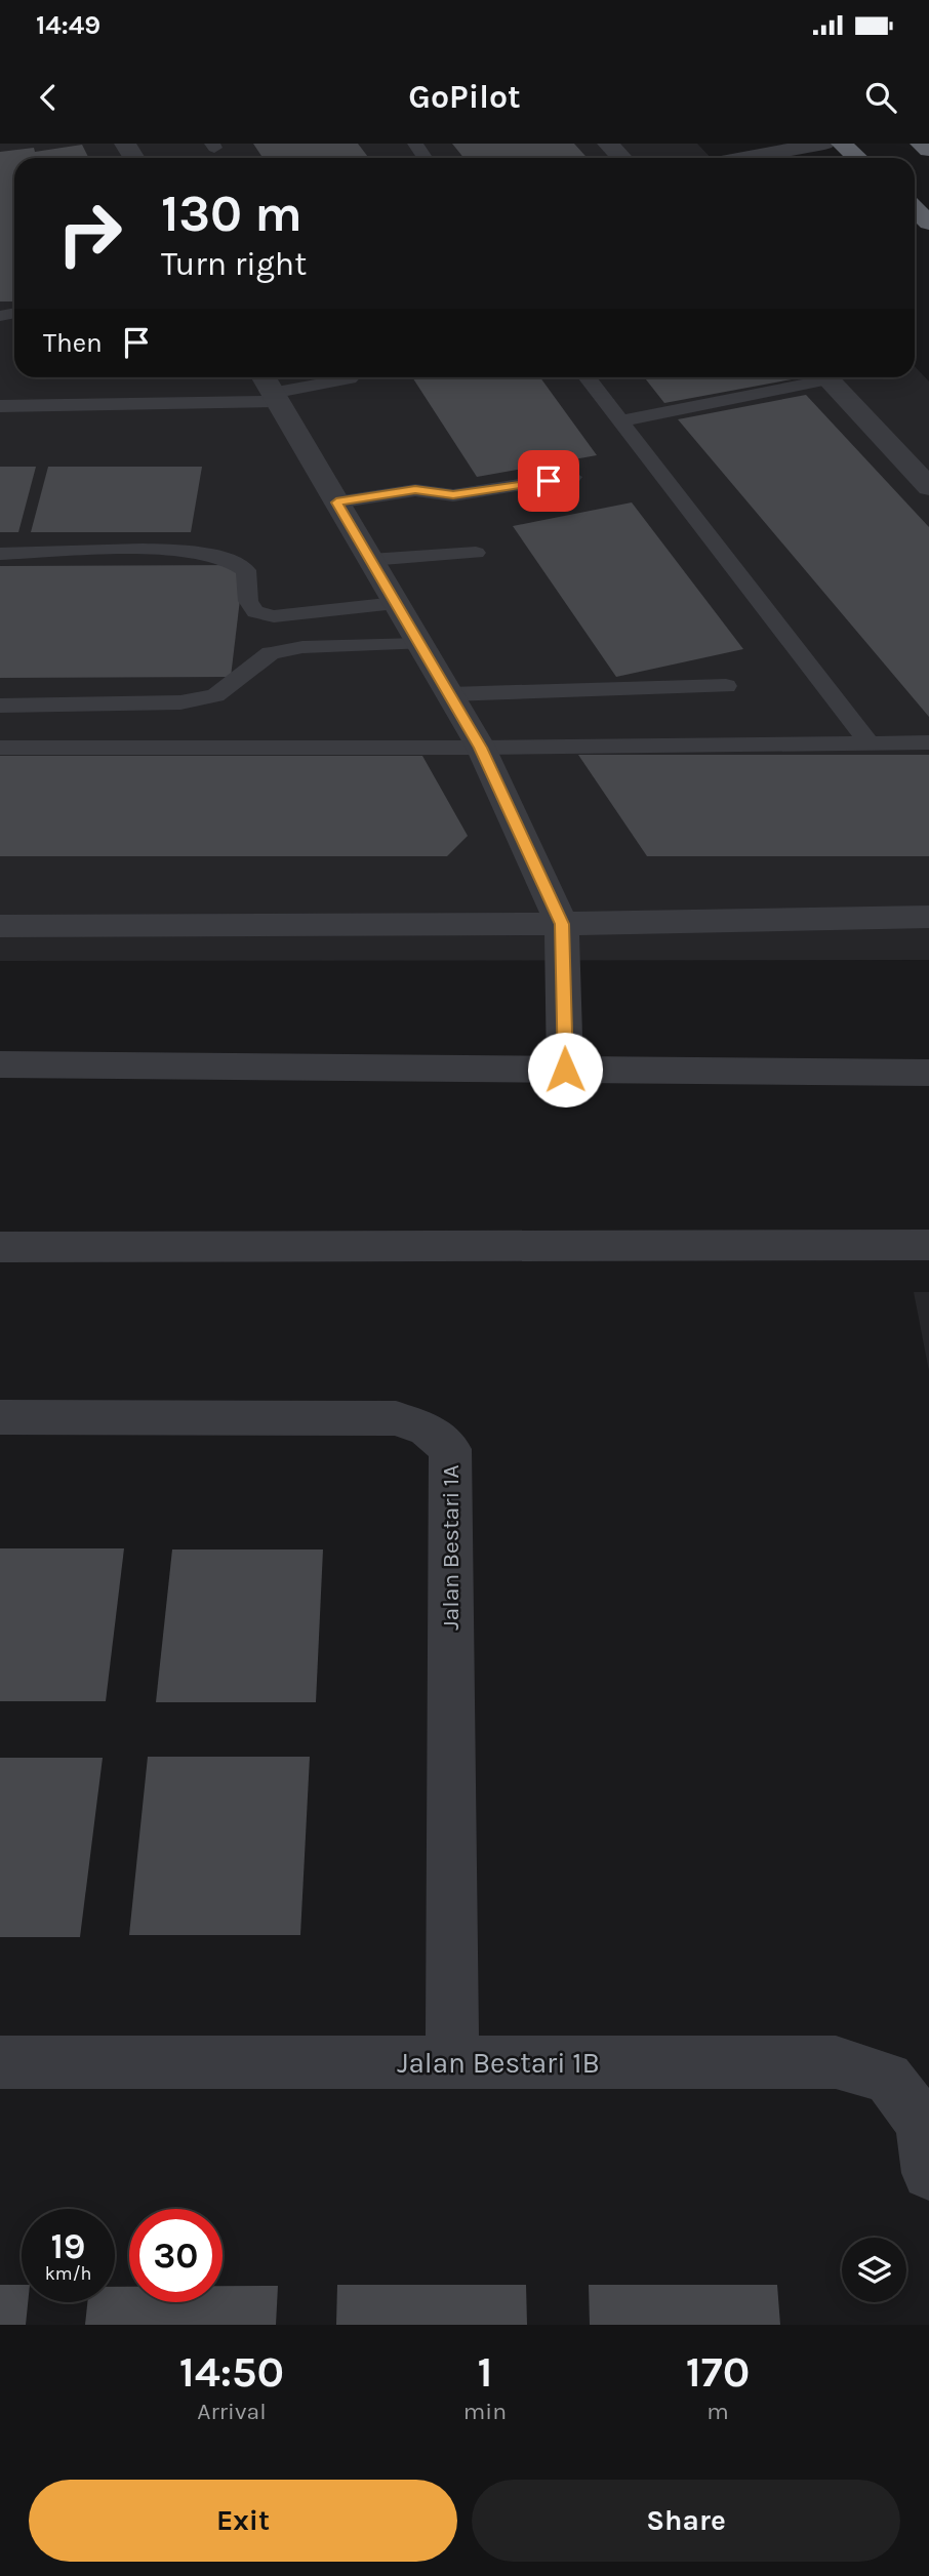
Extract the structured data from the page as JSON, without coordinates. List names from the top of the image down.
{
  "streets": {
    "street": ["Jalan Bestari 1A", "Jalan Bestari 1B"]
  },
  "crossings": [
    ["Jalan Bestari 1A", "Jalan Bestari 1B"]
  ],
  "page": {
    "status": "14:49",
    "header": "GoPilot",
    "turn": ["130 m", "Turn right"],
    "then": "Then",
    "speed": "19 km/h",
    "limit": "30",
    "eta": [
      "14:50",
      "Arrival",
      "1",
      "min",
      "170",
      "m"
    ],
    "buttons": ["Exit", "Share"]
  }
}
